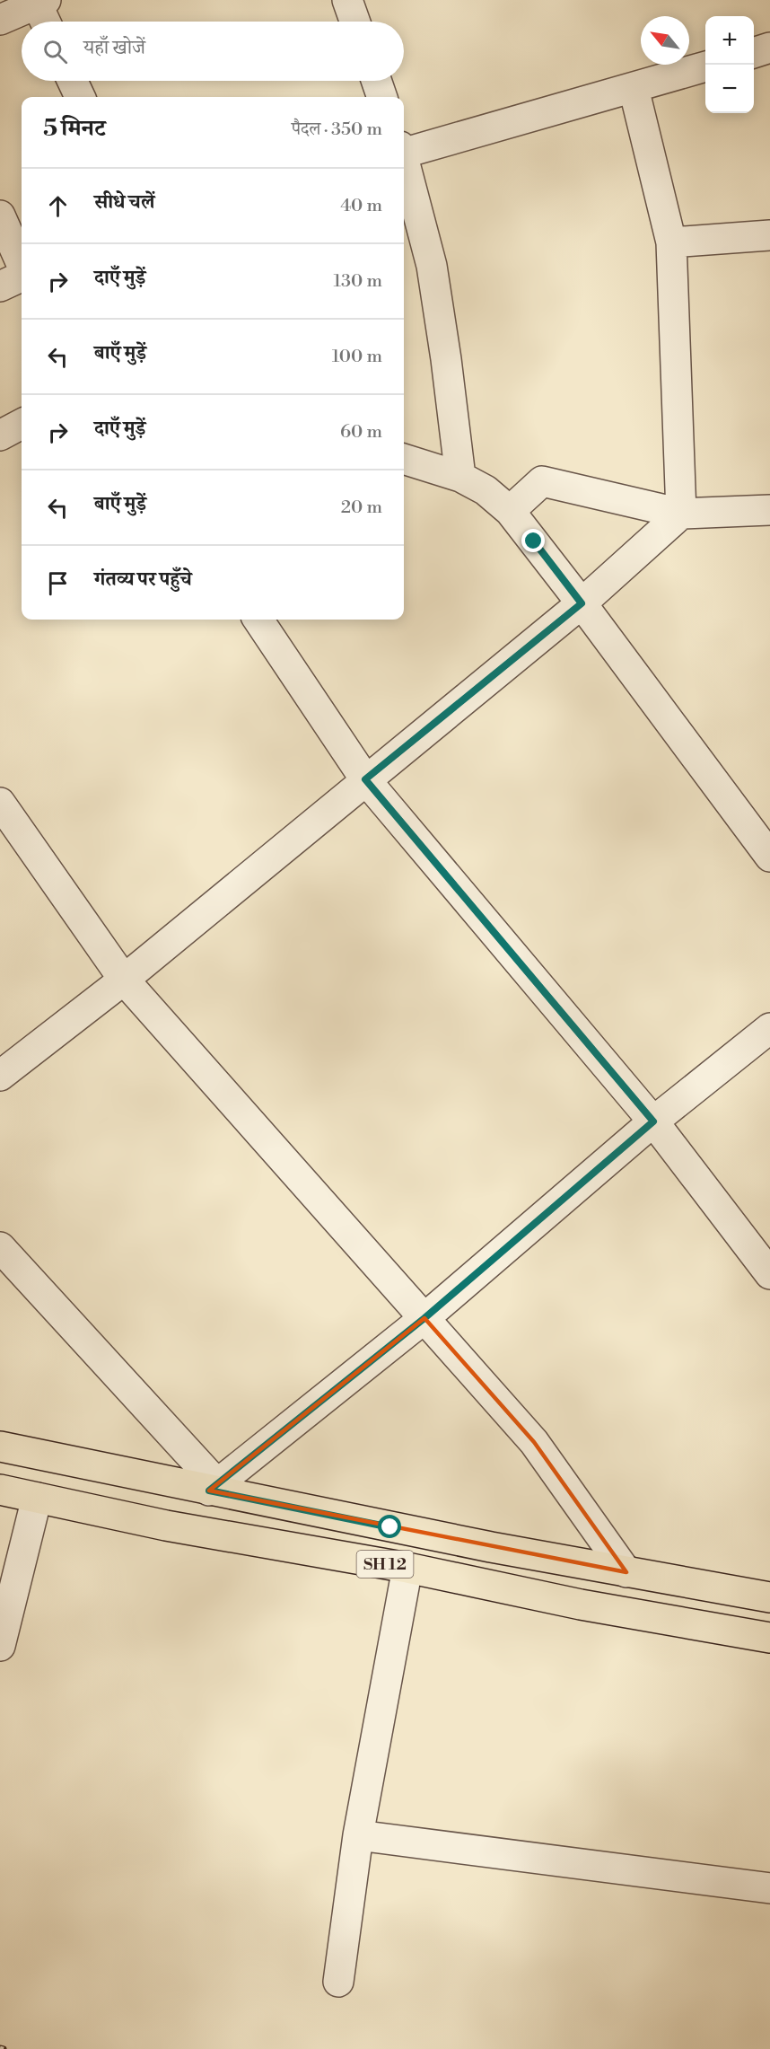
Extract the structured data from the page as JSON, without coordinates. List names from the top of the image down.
{
  "streets": {
    "main road": ["SH 12"]
  },
  "north": "top left",
  "page": {
    "map_buttons": ["+", "−"],
    "search": "यहाँ खोजें",
    "heading": ["5 मिनट", "पैदल · 350 m"],
    "list": [
      ["सीधे चलें", "40 m"],
      ["दाएँ मुड़ें", "130 m"],
      ["बाएँ मुड़ें", "100 m"],
      ["दाएँ मुड़ें", "60 m"],
      ["बाएँ मुड़ें", "20 m"],
      "गंतव्य पर पहुँचे"
    ]
  }
}
